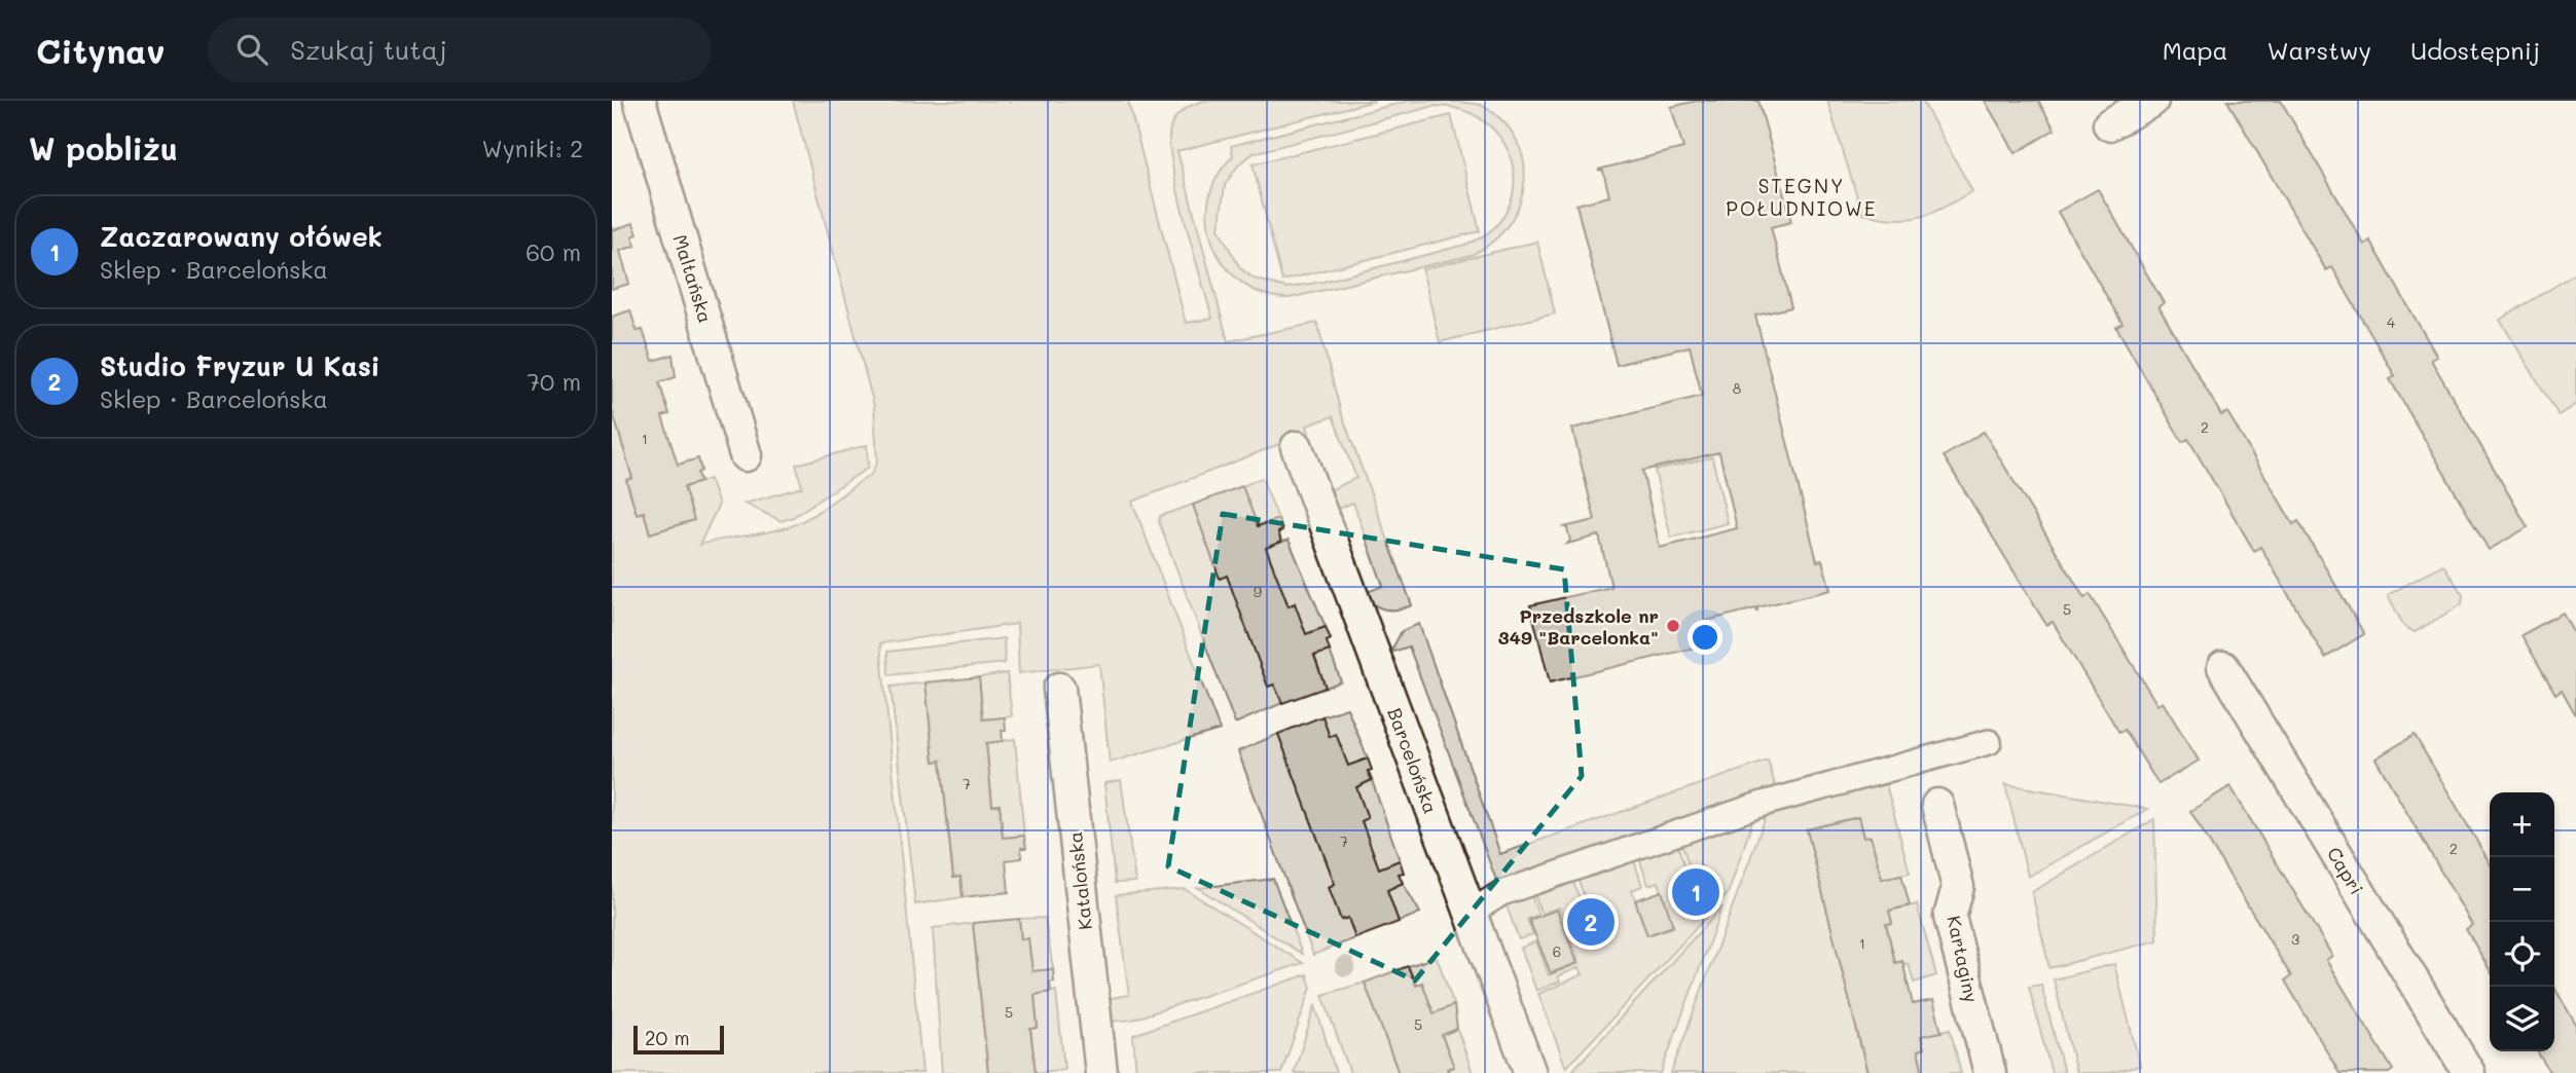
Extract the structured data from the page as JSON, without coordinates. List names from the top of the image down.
{
  "streets": {
    "street": [
      "Maltańska",
      "Barcelońska",
      "Capri",
      "Katalońska",
      "Kartaginy"
    ]
  },
  "districts": ["STEGNY POŁUDNIOWE"],
  "places": ["Przedszkole nr 349 \"Barcelonka\""],
  "house_numbers": [
    "4",
    "8",
    "2",
    "1",
    "9",
    "5",
    "7",
    "7",
    "2",
    "3",
    "1",
    "6",
    "5",
    "5"
  ],
  "scale_bar": "20 m",
  "page": {
    "header": "Citynav",
    "search": "Szukaj tutaj",
    "nav": ["Mapa", "Warstwy", "Udostępnij"],
    "heading": ["W pobliżu", "Wyniki: 2"],
    "list": [
      {
        "mark": "1",
        "name": "Zaczarowany ołówek",
        "note": "Sklep · Barcelońska",
        "value": "60 m"
      },
      {
        "mark": "2",
        "name": "Studio Fryzur U Kasi",
        "note": "Sklep · Barcelońska",
        "value": "70 m"
      }
    ],
    "map_buttons": ["+", "−"],
    "pins": ["1", "2"],
    "scale": "20 m"
  }
}
